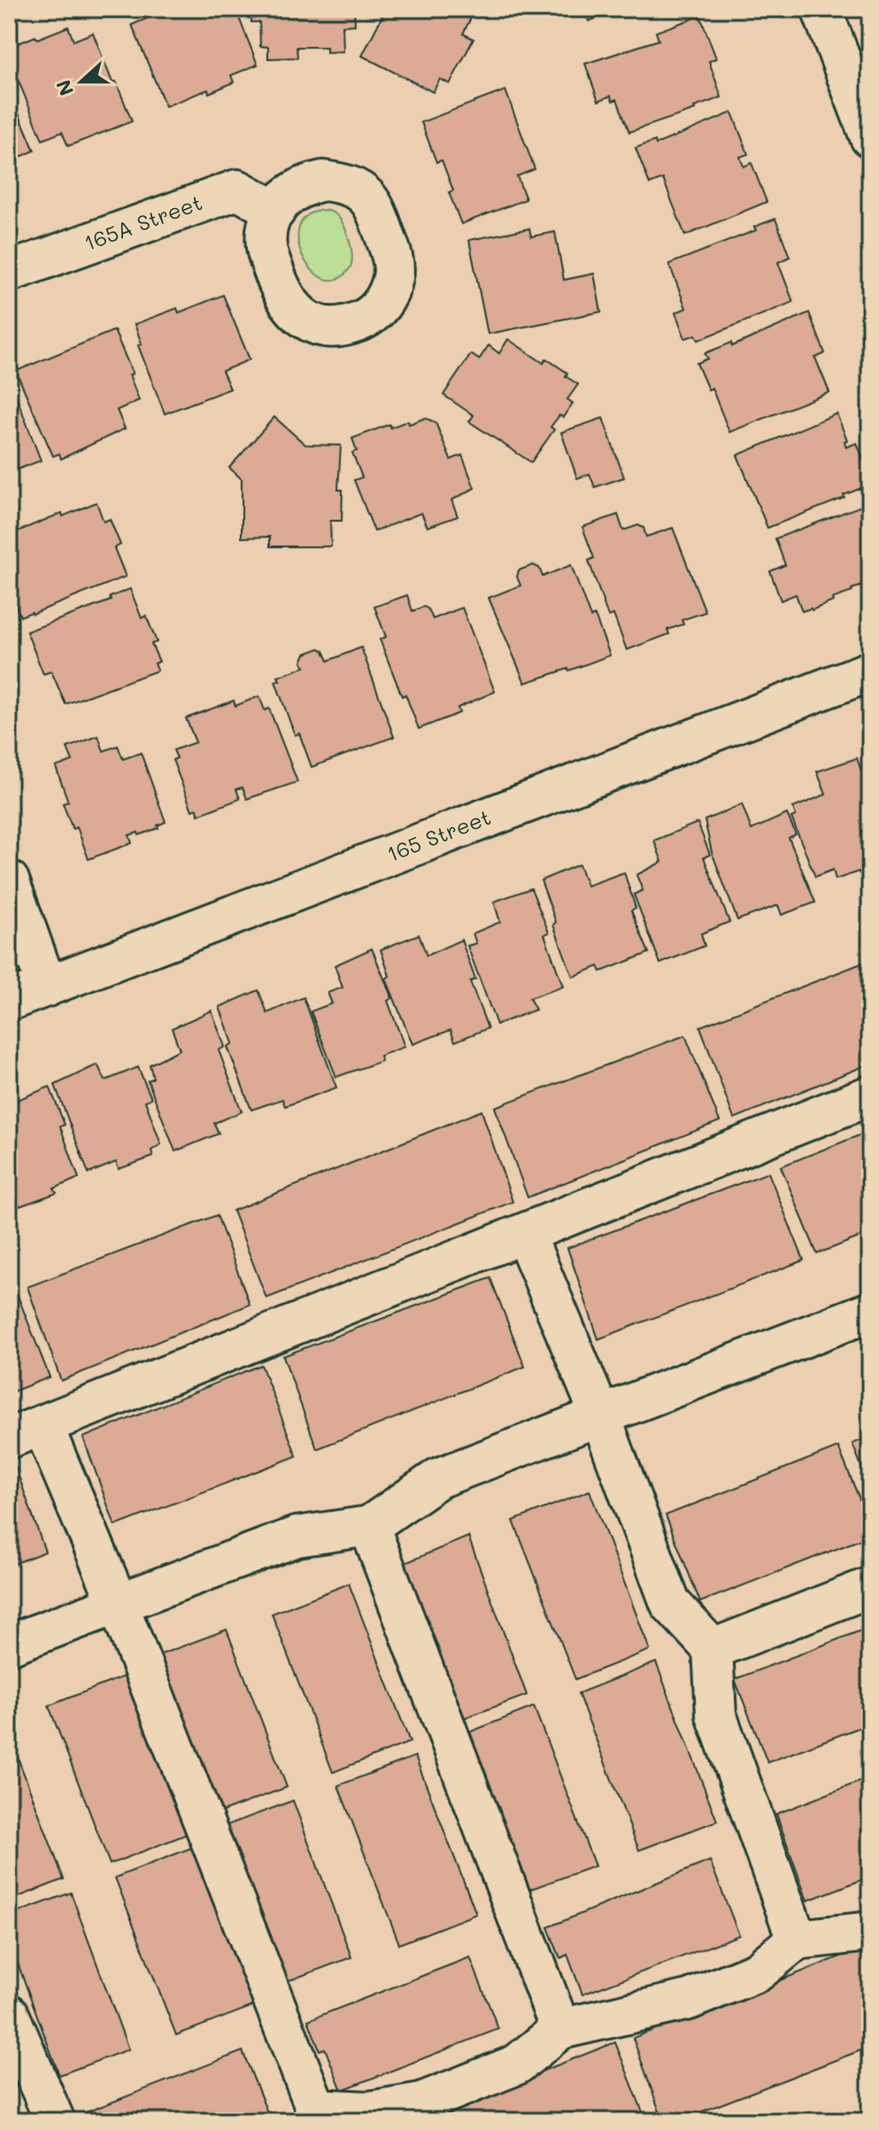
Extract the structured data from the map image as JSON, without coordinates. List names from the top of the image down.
{
  "streets": {
    "street": ["165A Street", "165 Street"]
  },
  "north": "left"
}
